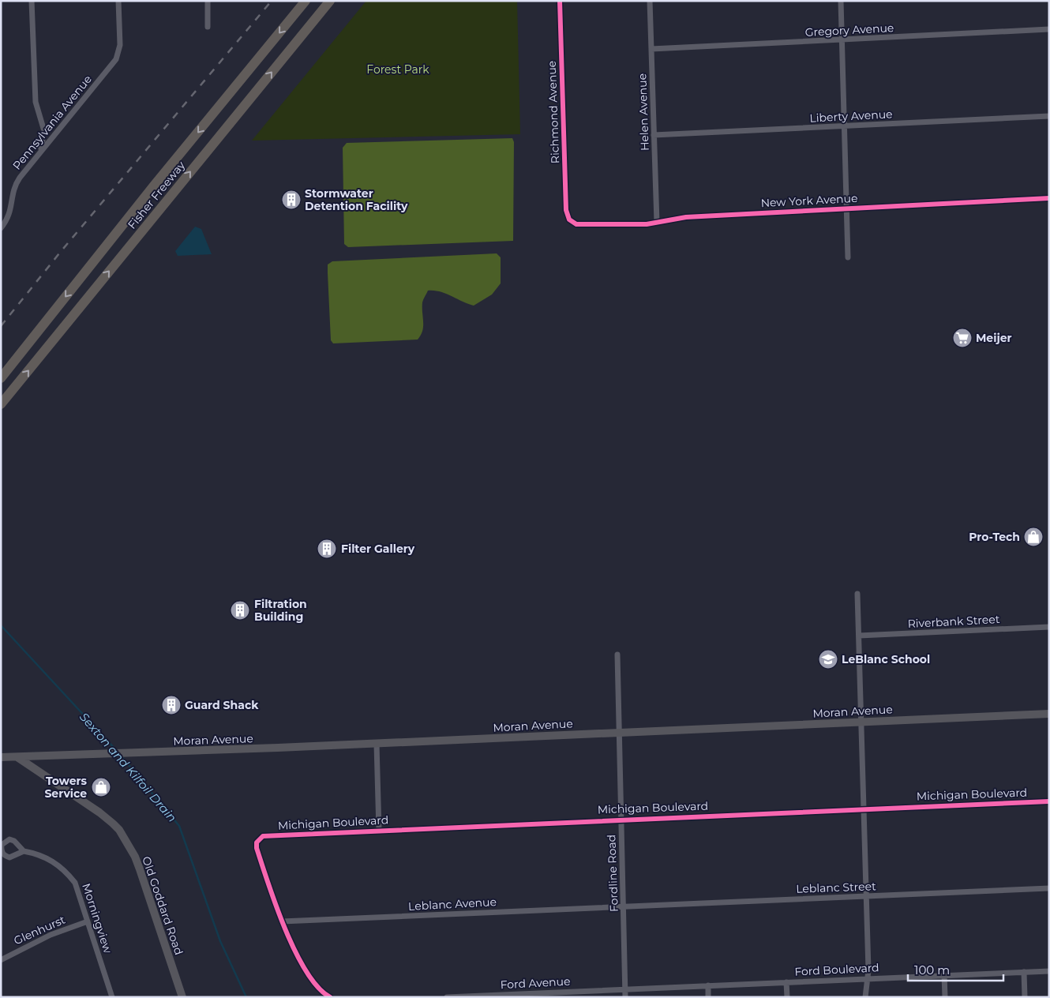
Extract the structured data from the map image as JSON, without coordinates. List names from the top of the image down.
{
  "streets": {
    "highway": ["Fisher Freeway"],
    "main road": ["Moran Avenue", "Old Goddard Road"],
    "street": [
      "Gregory Avenue",
      "Richmond Avenue",
      "Helen Avenue",
      "Liberty Avenue",
      "Pennsylvania Avenue",
      "New York Avenue",
      "Riverbank Street",
      "Michigan Boulevard",
      "Fordline Road",
      "Leblanc Street",
      "Leblanc Avenue",
      "Morningview",
      "Glenhurst",
      "Ford Boulevard",
      "Ford Avenue"
    ]
  },
  "crossings": [
    ["Gregory Avenue", "Helen Avenue"],
    ["Richmond Avenue", "New York Avenue"],
    ["Helen Avenue", "Liberty Avenue"],
    ["Helen Avenue", "New York Avenue"],
    ["Moran Avenue", "Fordline Road"],
    ["Moran Avenue", "Old Goddard Road"],
    ["Michigan Boulevard", "Fordline Road"],
    ["Michigan Boulevard", "Leblanc Avenue"],
    ["Fordline Road", "Leblanc Street"],
    ["Fordline Road", "Leblanc Avenue"],
    ["Fordline Road", "Ford Boulevard"],
    ["Fordline Road", "Ford Avenue"],
    ["Leblanc Street", "Leblanc Avenue"],
    ["Morningview", "Glenhurst"],
    ["Ford Boulevard", "Ford Avenue"]
  ],
  "water": ["Sexton and Kilfoil Drain"],
  "parks": ["Forest Park"],
  "places": {
    "building": [
      "Stormwater Detention Facility",
      "Filter Gallery",
      "Filtration Building",
      "Guard Shack"
    ],
    "supermarket": ["Meijer"],
    "shop": ["Pro-Tech", "Towers Service"],
    "school or university": ["LeBlanc School"]
  },
  "scale_bar": "100 m"
}
